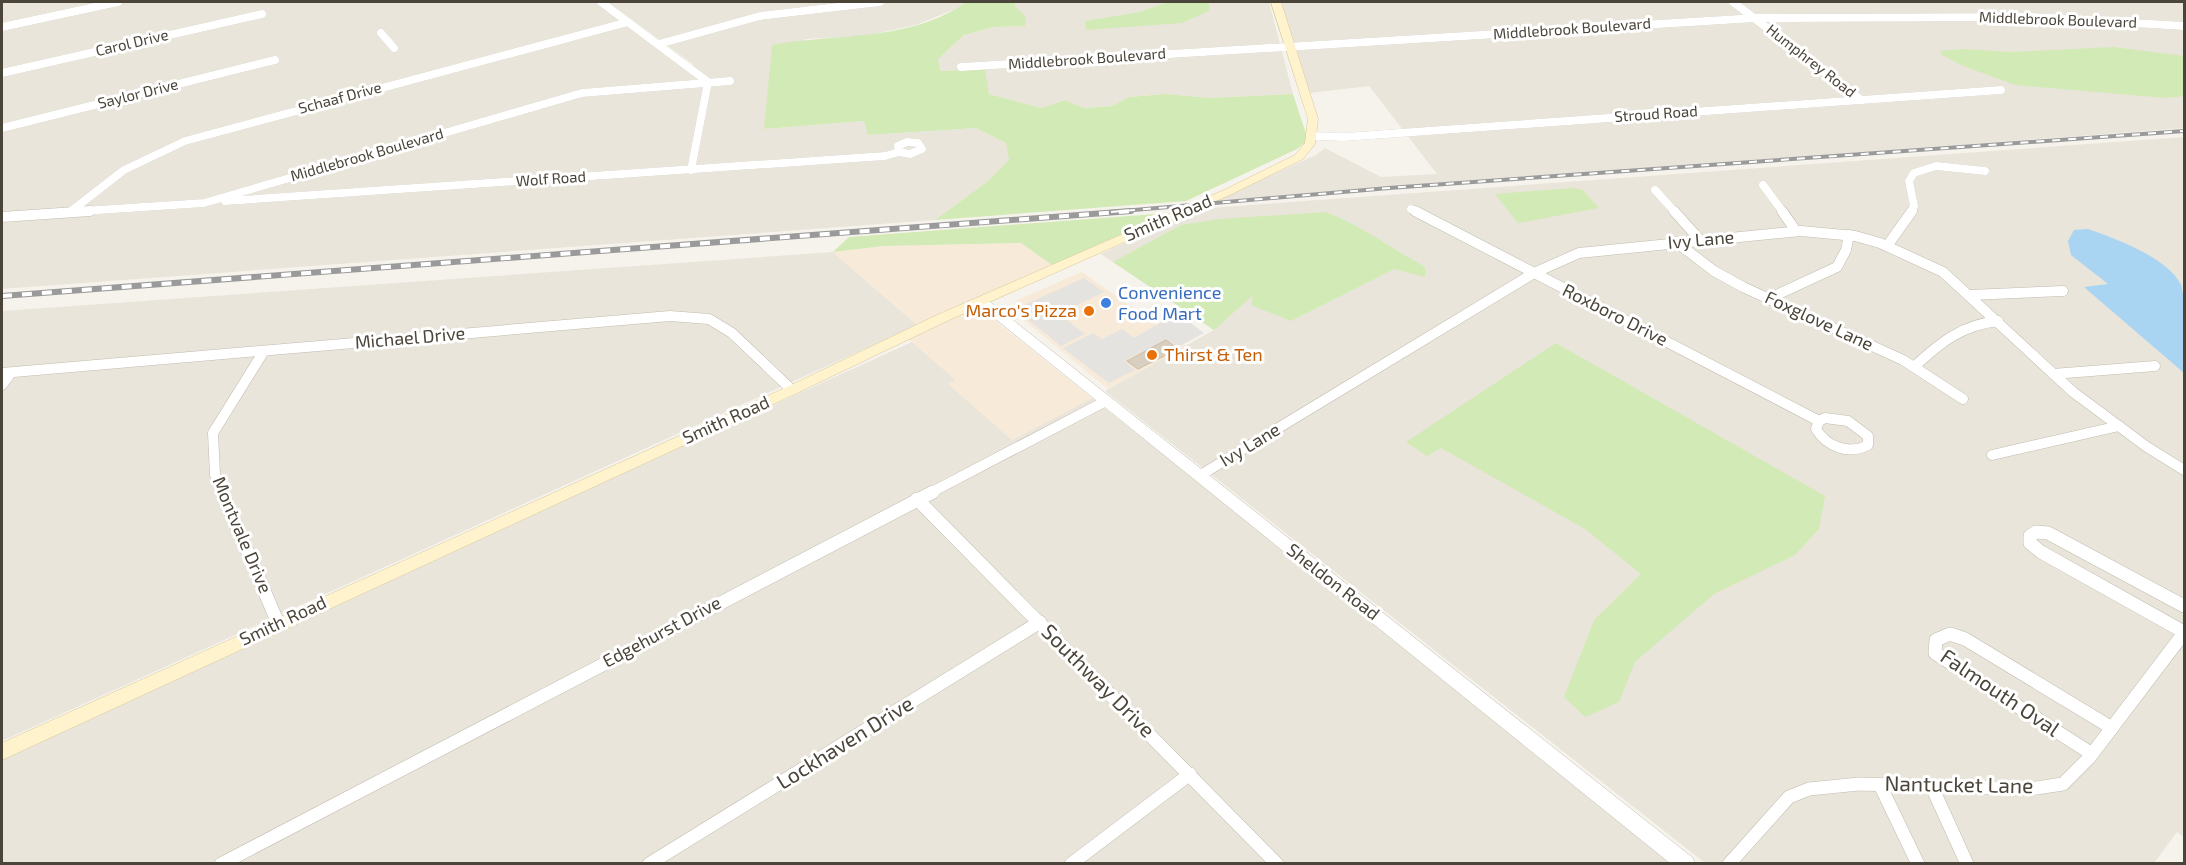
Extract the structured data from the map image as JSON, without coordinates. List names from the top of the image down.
{
  "streets": {
    "main road": ["Smith Road"],
    "street": [
      "Middlebrook Boulevard",
      "Carol Drive",
      "Humphrey Road",
      "Saylor Drive",
      "Schaaf Drive",
      "Stroud Road",
      "Wolf Road",
      "Ivy Lane",
      "Roxboro Drive",
      "Foxglove Lane",
      "Michael Drive",
      "Montvale Drive",
      "Sheldon Road",
      "Edgehurst Drive",
      "Southway Drive",
      "Falmouth Oval",
      "Lockhaven Drive",
      "Nantucket Lane"
    ]
  },
  "crossings": [
    ["Middlebrook Boulevard", "Humphrey Road"],
    ["Middlebrook Boulevard", "Schaaf Drive"],
    ["Middlebrook Boulevard", "Wolf Road"],
    ["Humphrey Road", "Stroud Road"],
    ["Stroud Road", "Smith Road"],
    ["Smith Road", "Michael Drive"],
    ["Smith Road", "Montvale Drive"],
    ["Smith Road", "Sheldon Road"],
    ["Ivy Lane", "Roxboro Drive"],
    ["Ivy Lane", "Foxglove Lane"],
    ["Ivy Lane", "Sheldon Road"],
    ["Michael Drive", "Montvale Drive"],
    ["Sheldon Road", "Edgehurst Drive"],
    ["Edgehurst Drive", "Southway Drive"],
    ["Southway Drive", "Lockhaven Drive"],
    ["Falmouth Oval", "Nantucket Lane"]
  ],
  "places": ["Convenience Food Mart", "Marco's Pizza", "Thirst & Ten"]
}
